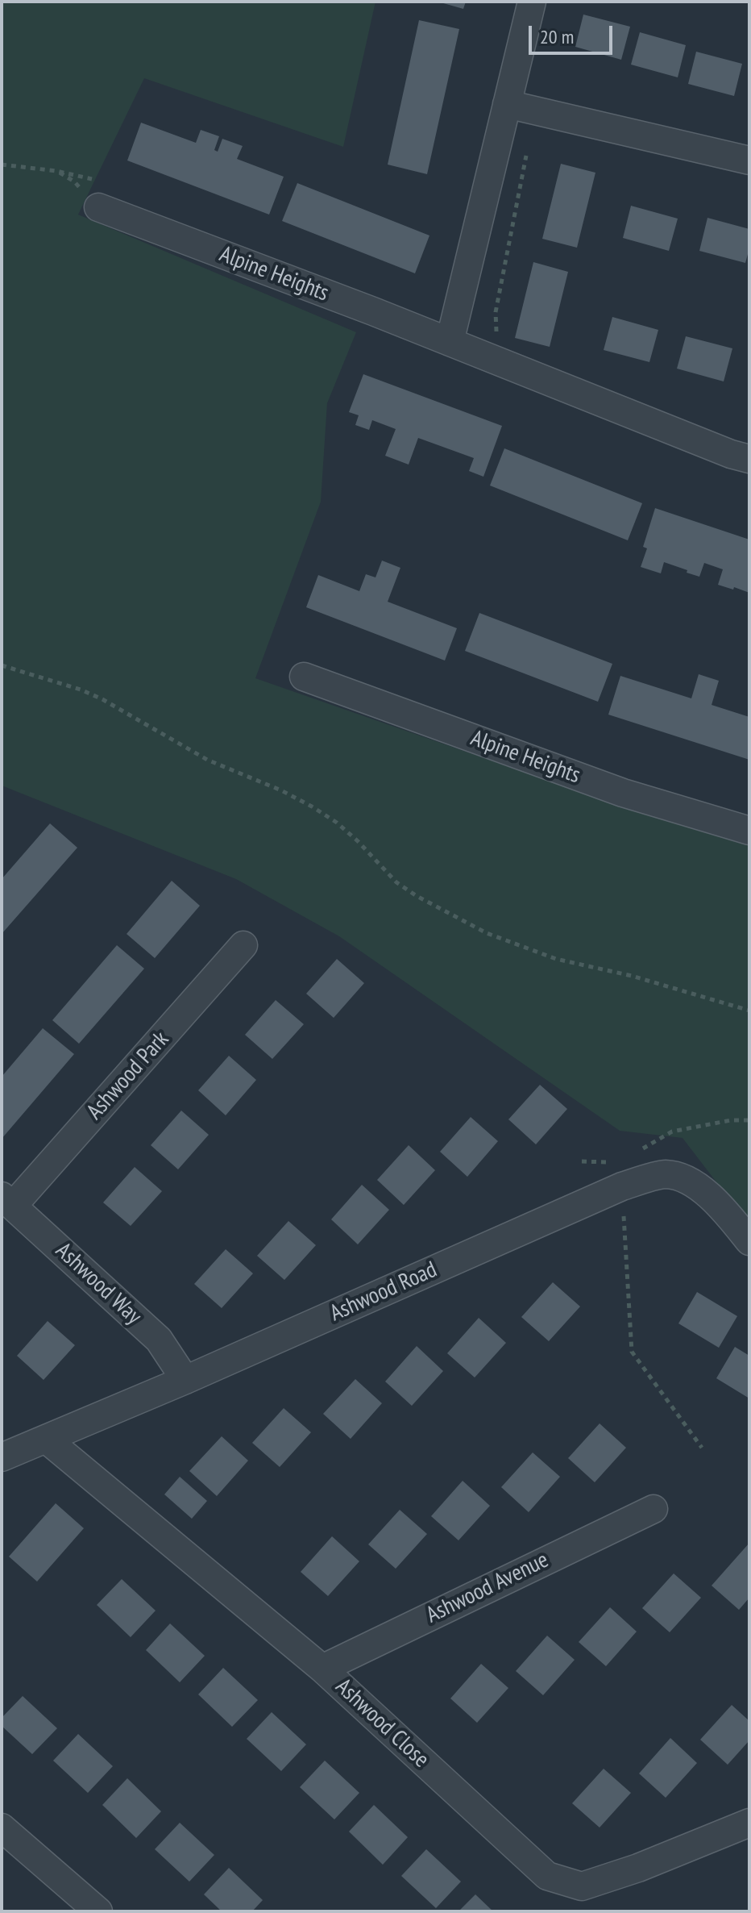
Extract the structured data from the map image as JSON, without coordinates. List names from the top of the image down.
{
  "streets": {
    "street": [
      "Alpine Heights",
      "Ashwood Park",
      "Ashwood Way",
      "Ashwood Road",
      "Ashwood Avenue",
      "Ashwood Close"
    ]
  },
  "crossings": [
    ["Ashwood Park", "Ashwood Way"],
    ["Ashwood Way", "Ashwood Road"],
    ["Ashwood Road", "Ashwood Close"],
    ["Ashwood Avenue", "Ashwood Close"]
  ],
  "scale_bar": "20 m"
}
